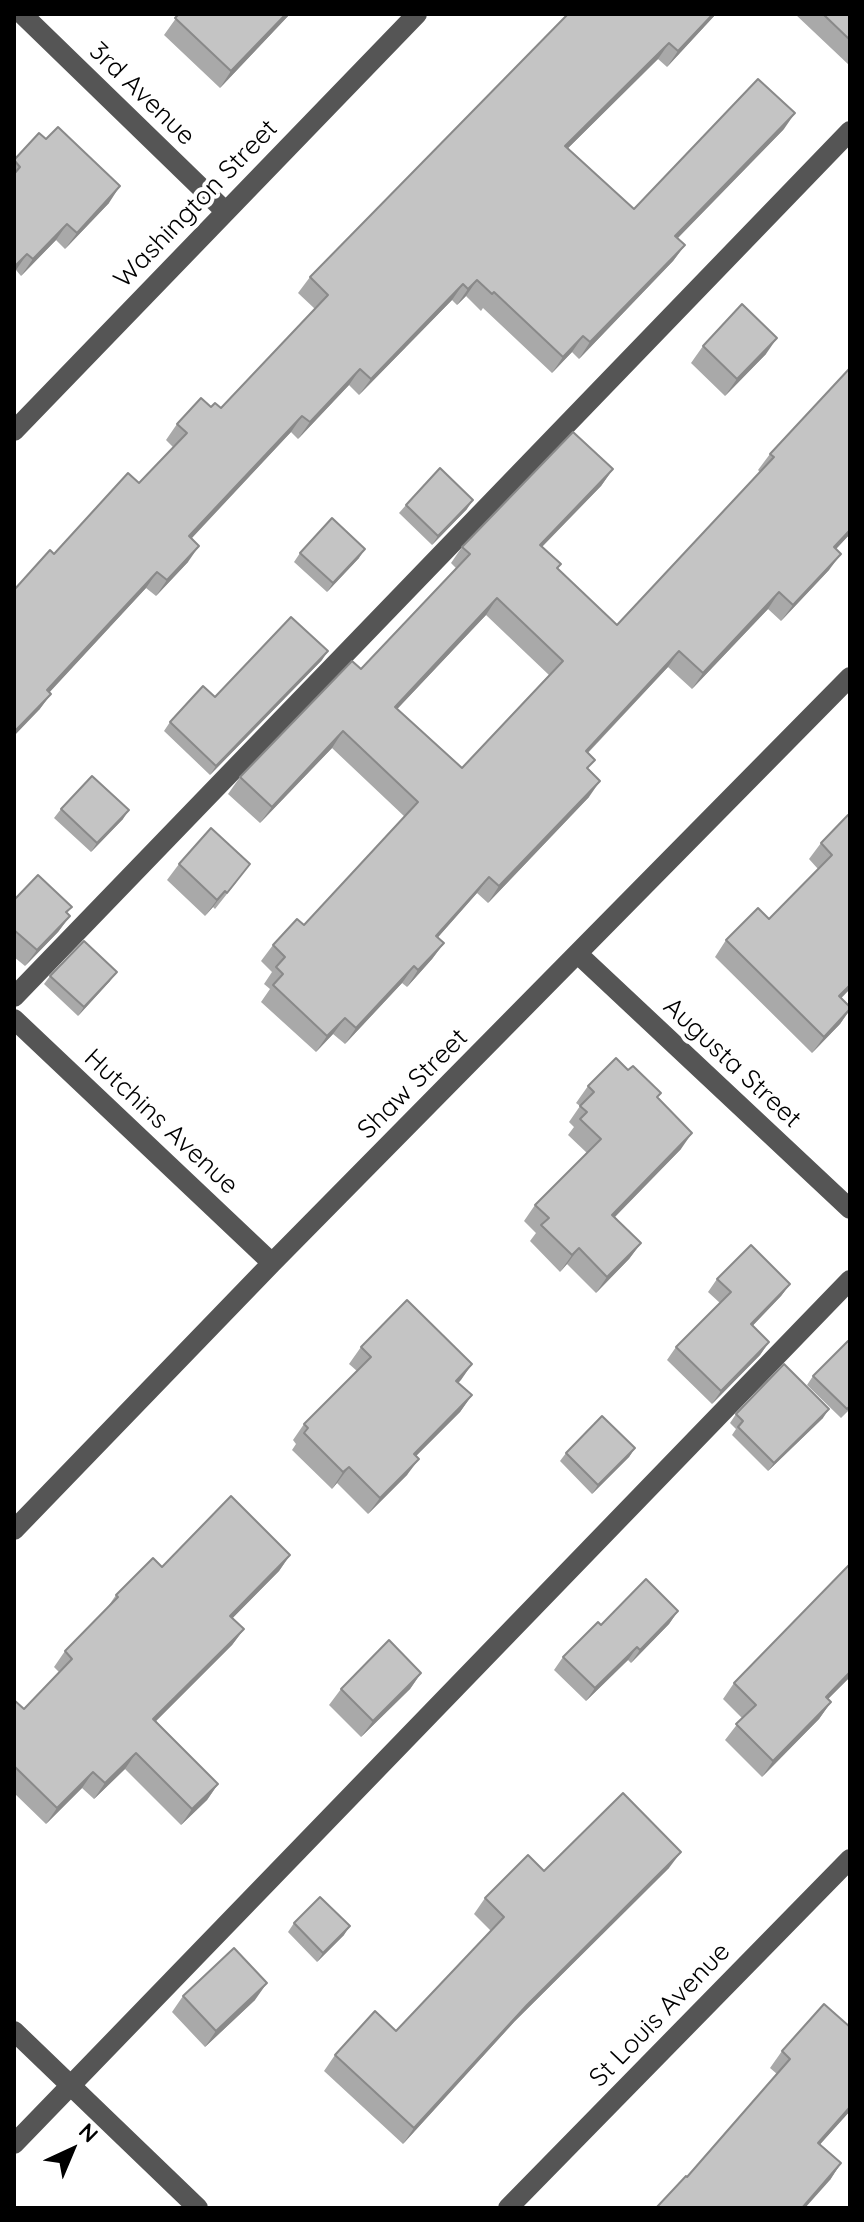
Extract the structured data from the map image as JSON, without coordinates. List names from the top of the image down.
{
  "streets": {
    "street": [
      "3rd Avenue",
      "Washington Street",
      "Augusta Street",
      "Shaw Street",
      "Hutchins Avenue",
      "St Louis Avenue"
    ]
  },
  "crossings": [
    ["3rd Avenue", "Washington Street"],
    ["Augusta Street", "Shaw Street"],
    ["Shaw Street", "Hutchins Avenue"]
  ],
  "north": "top right"
}
